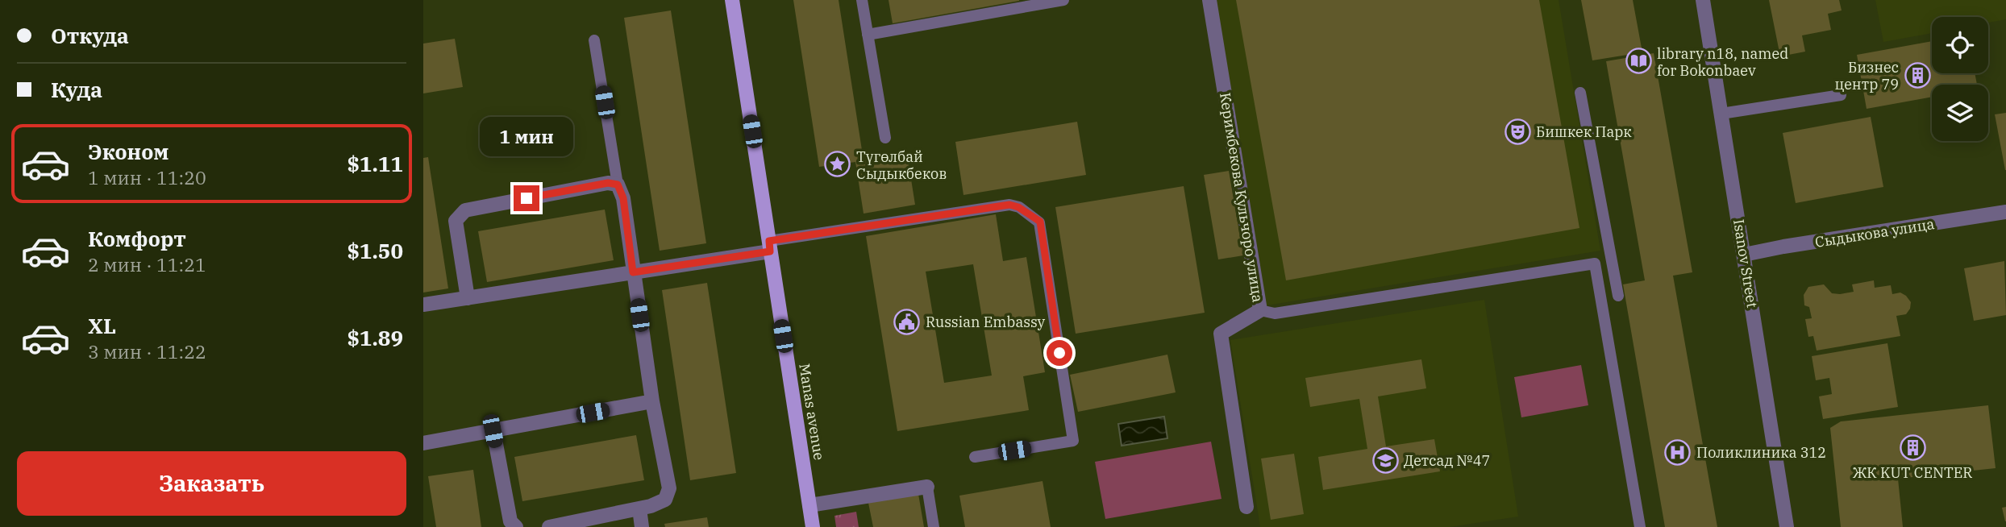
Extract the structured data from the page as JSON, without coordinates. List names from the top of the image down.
{
  "streets": {
    "main road": ["Manas avenue"],
    "street": ["Керимбекова Кульчоро улица", "Сыдыкова улица", "Isanov Street"]
  },
  "crossings": [
    ["Сыдыкова улица", "Isanov Street"]
  ],
  "places": {
    "library": ["library n18, named for Bokonbaev"],
    "building": ["Бизнес центр 79", "ЖК KUT CENTER"],
    "theatre": ["Бишкек Парк"],
    "place": ["Түгөлбай Сыдыкбеков"],
    "public building": ["Russian Embassy"],
    "hospital": ["Поликлиника 312"],
    "school or university": ["Детсад №47"]
  },
  "page": {
    "banner": ["Откуда", "Куда"],
    "bubble": "1 мин",
    "list": [
      {
        "name": "Эконом",
        "note": "1 мин · 11:20",
        "value": "$1.11"
      },
      {
        "name": "Комфорт",
        "note": "2 мин · 11:21",
        "value": "$1.50"
      },
      {
        "name": "XL",
        "note": "3 мин · 11:22",
        "value": "$1.89"
      }
    ],
    "buttons": "Заказать"
  }
}
